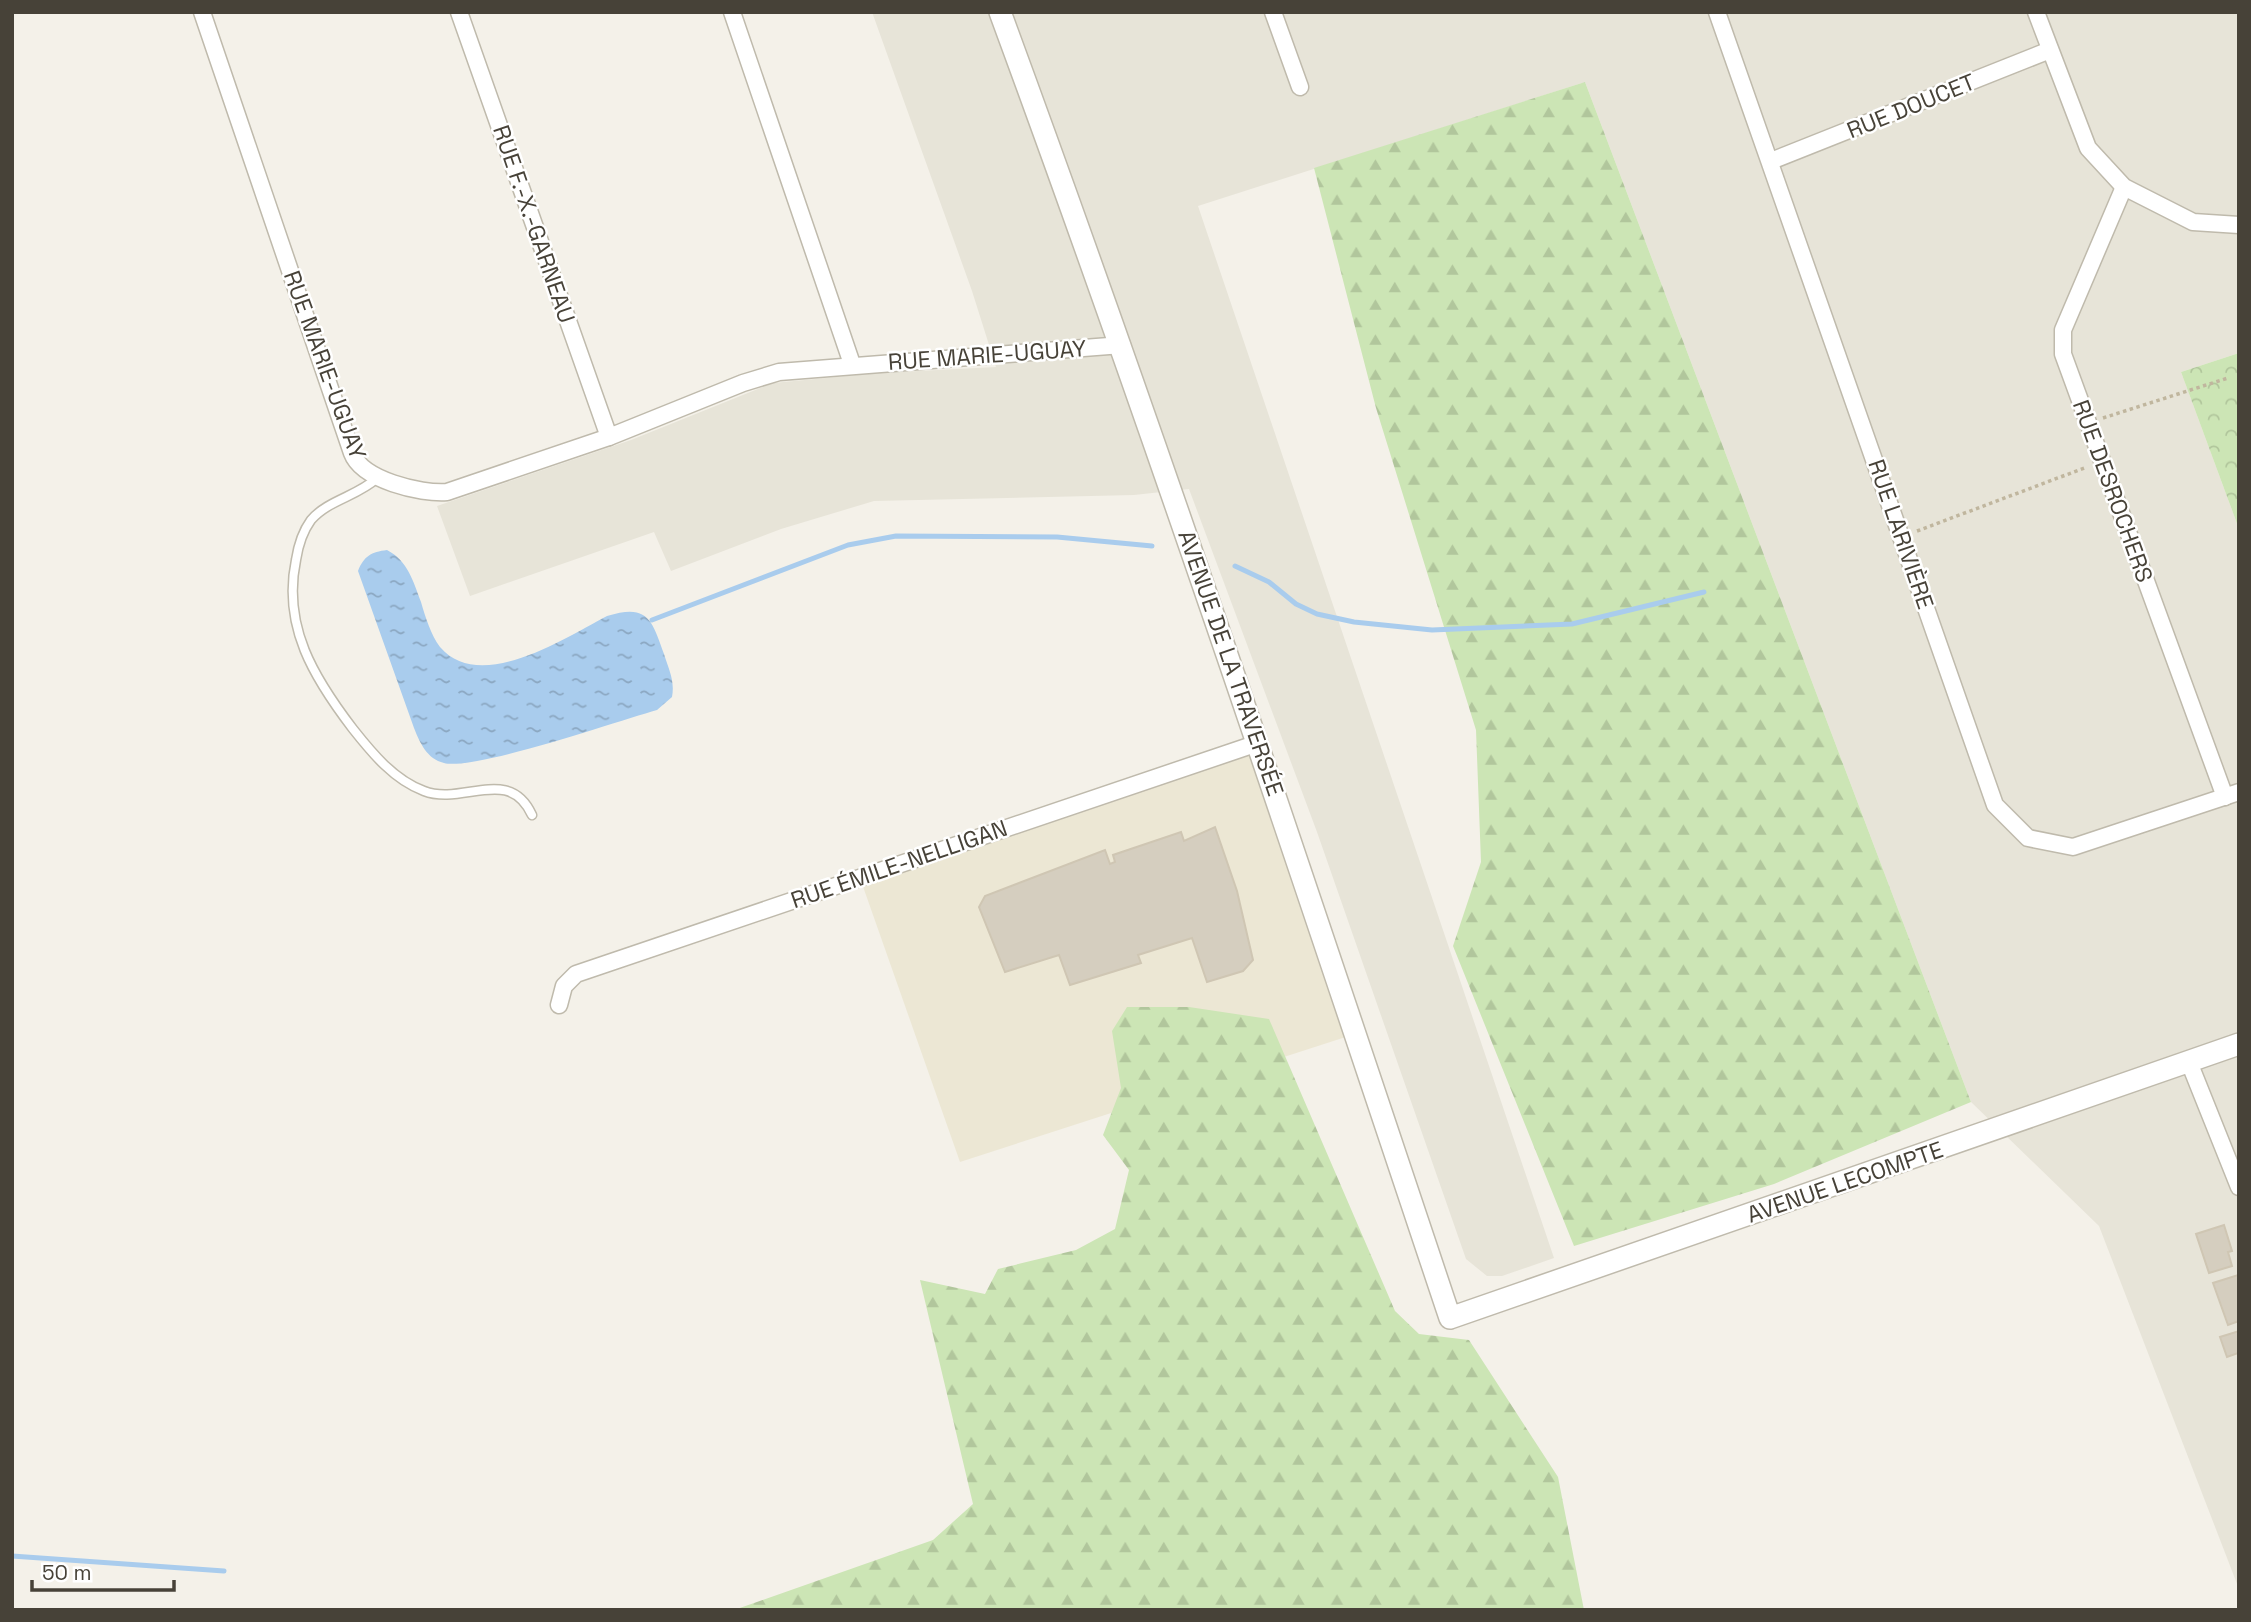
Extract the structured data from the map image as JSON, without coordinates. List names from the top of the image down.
{
  "streets": {
    "street": [
      "RUE DOUCET",
      "RUE F.-X.-GARNEAU",
      "RUE MARIE-UGUAY",
      "RUE DESROCHERS",
      "RUE LARIVIÈRE",
      "AVENUE DE LA TRAVERSÉE",
      "RUE ÉMILE-NELLIGAN",
      "AVENUE LECOMPTE"
    ]
  },
  "crossings": [
    ["RUE DOUCET", "RUE LARIVIÈRE"],
    ["RUE F.-X.-GARNEAU", "RUE MARIE-UGUAY"],
    ["RUE MARIE-UGUAY", "AVENUE DE LA TRAVERSÉE"],
    ["RUE DESROCHERS", "RUE LARIVIÈRE"],
    ["AVENUE DE LA TRAVERSÉE", "RUE ÉMILE-NELLIGAN"],
    ["AVENUE DE LA TRAVERSÉE", "AVENUE LECOMPTE"]
  ],
  "scale_bar": "50 m"
}
